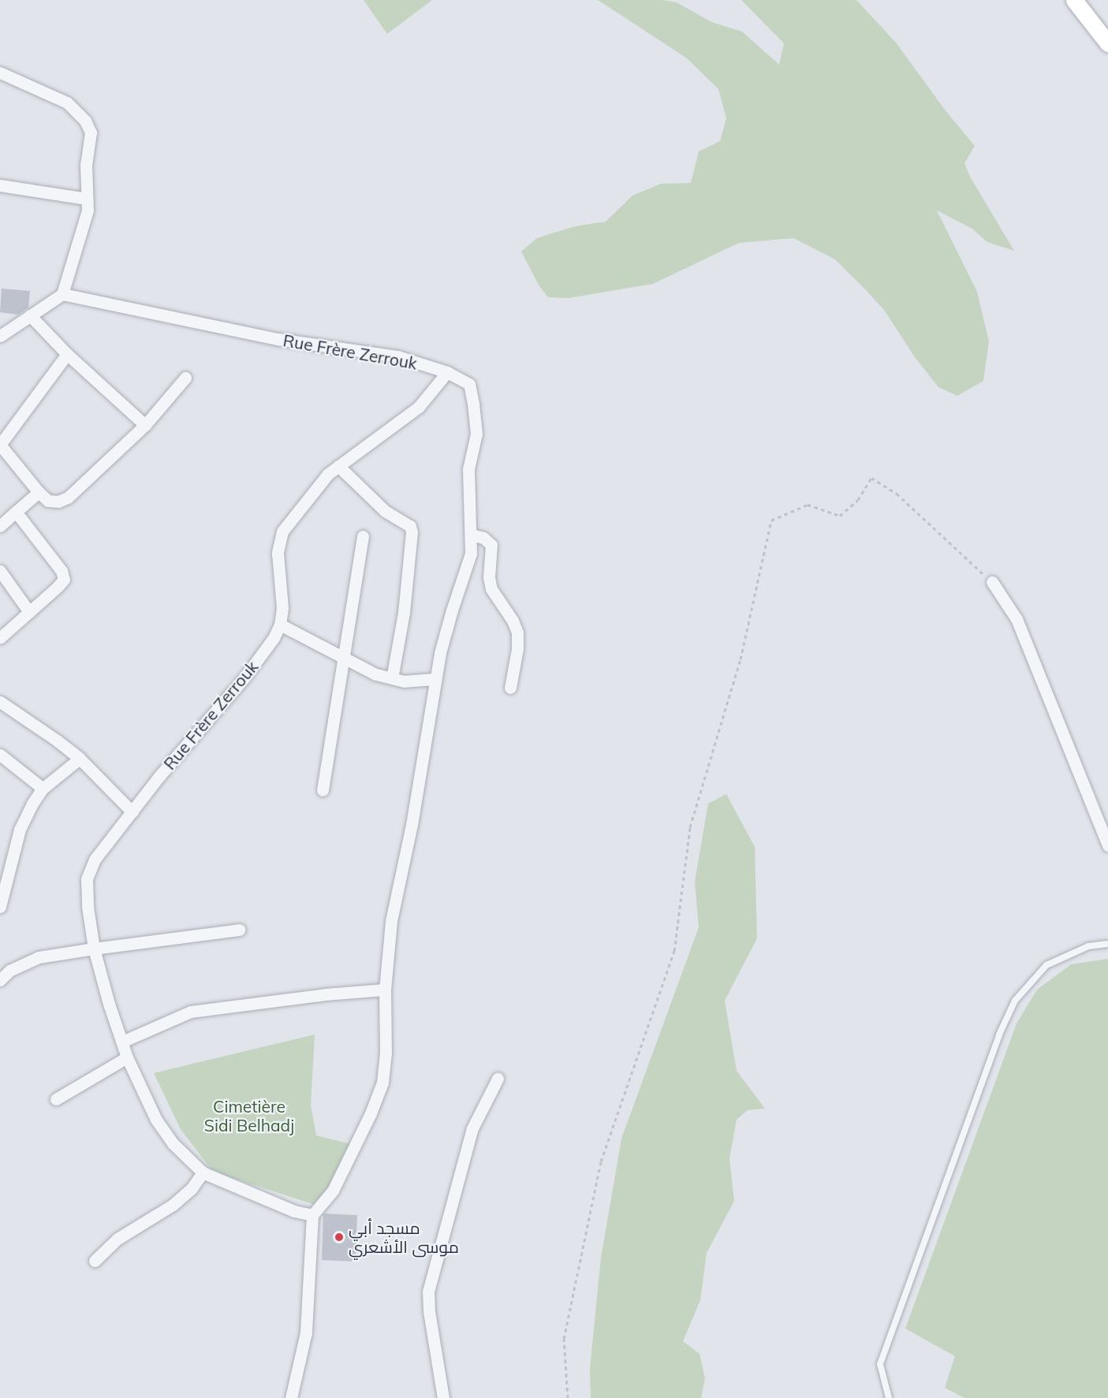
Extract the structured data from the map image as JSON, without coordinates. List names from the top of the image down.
{
  "streets": {
    "street": ["Rue Frère Zerrouk"]
  },
  "parks": ["Cimetière Sidi Belhadj"],
  "places": ["مسجد أبي موسى الأشعري"]
}
